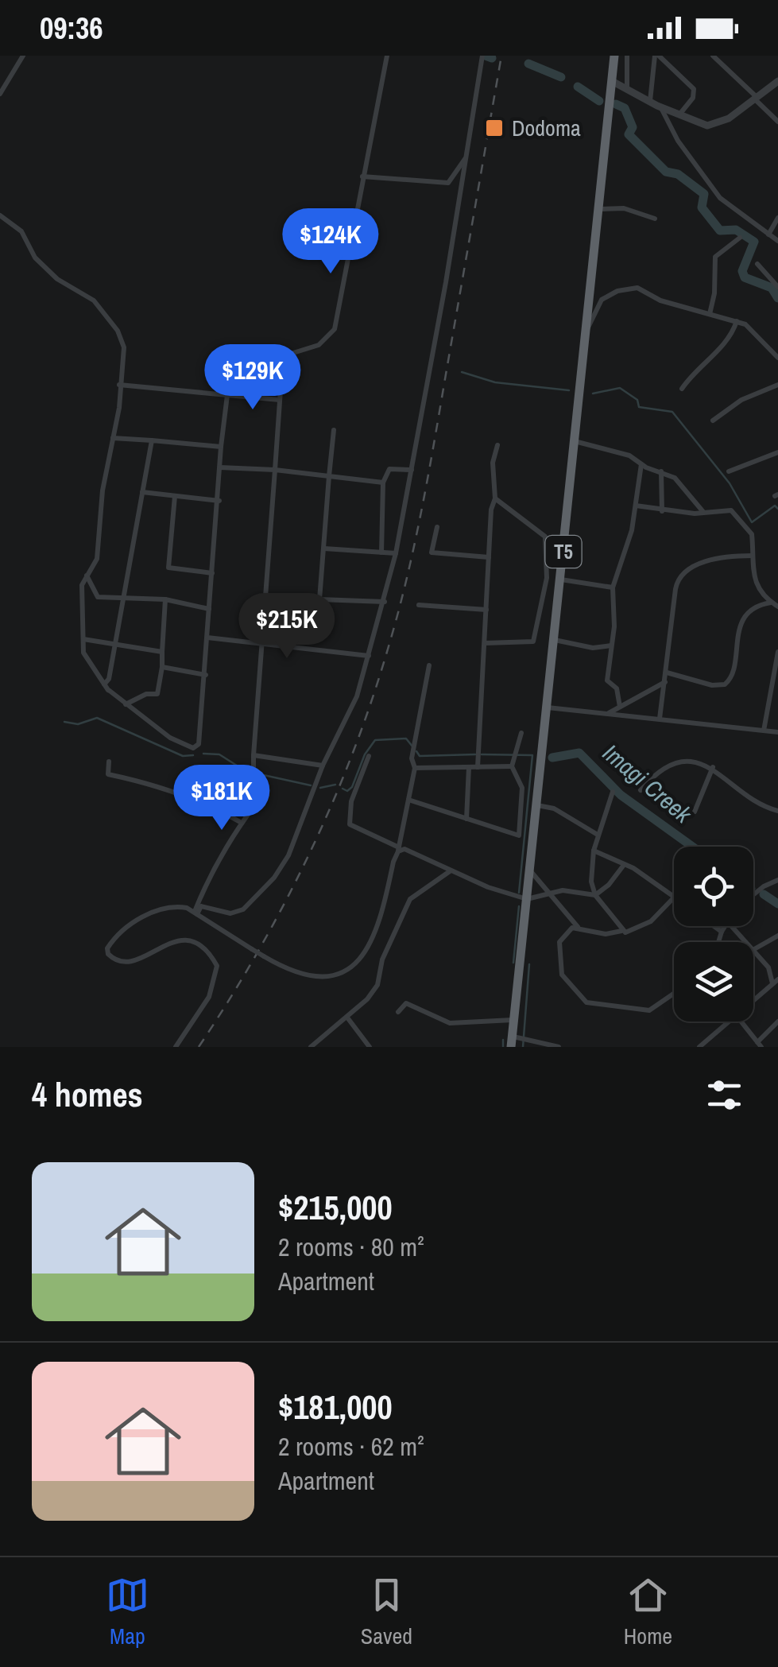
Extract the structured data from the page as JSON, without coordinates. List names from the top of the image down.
{
  "streets": {
    "highway": ["T5"]
  },
  "water": ["Imagi Creek"],
  "places": {
    "transit": ["Dodoma"]
  },
  "page": {
    "status": "09:36",
    "price": [
      "$124K",
      "$129K",
      "$215K",
      "$181K"
    ],
    "heading": "4 homes",
    "list": [
      {
        "name": "$215,000",
        "note": "2 rooms · 80 m² · Apartment"
      },
      {
        "name": "$181,000",
        "note": "2 rooms · 62 m² · Apartment"
      }
    ],
    "tabs": ["Map", "Saved", "Home"]
  }
}
